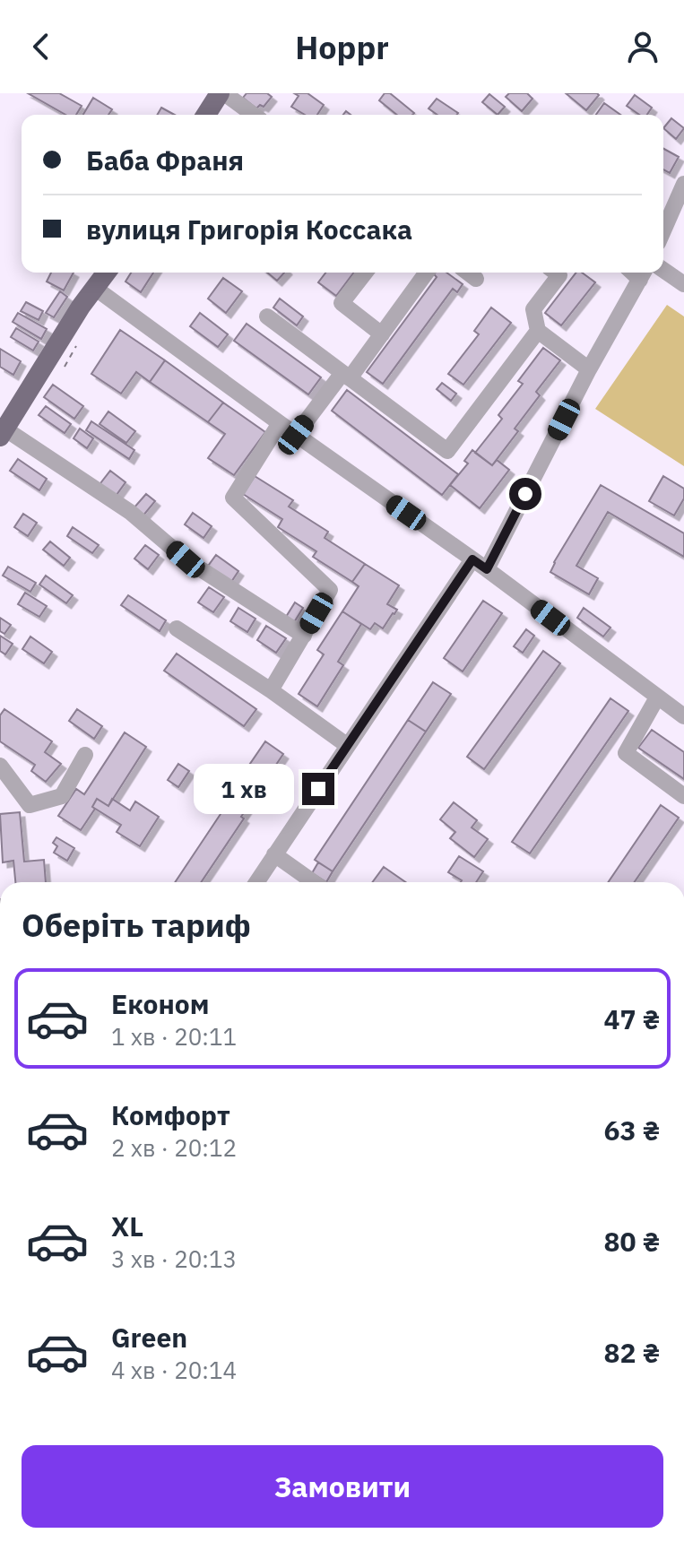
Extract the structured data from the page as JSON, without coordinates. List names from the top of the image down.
{
  "page": {
    "header": "Hoppr",
    "banner": ["Баба Франя", "вулиця Григорія Коссака"],
    "bubble": "1 хв",
    "heading": "Оберіть тариф",
    "list": [
      {
        "name": "Економ",
        "note": "1 хв · 20:11",
        "value": "47 ₴"
      },
      {
        "name": "Комфорт",
        "note": "2 хв · 20:12",
        "value": "63 ₴"
      },
      {
        "name": "XL",
        "note": "3 хв · 20:13",
        "value": "80 ₴"
      },
      {
        "name": "Green",
        "note": "4 хв · 20:14",
        "value": "82 ₴"
      }
    ],
    "buttons": "Замовити"
  }
}
